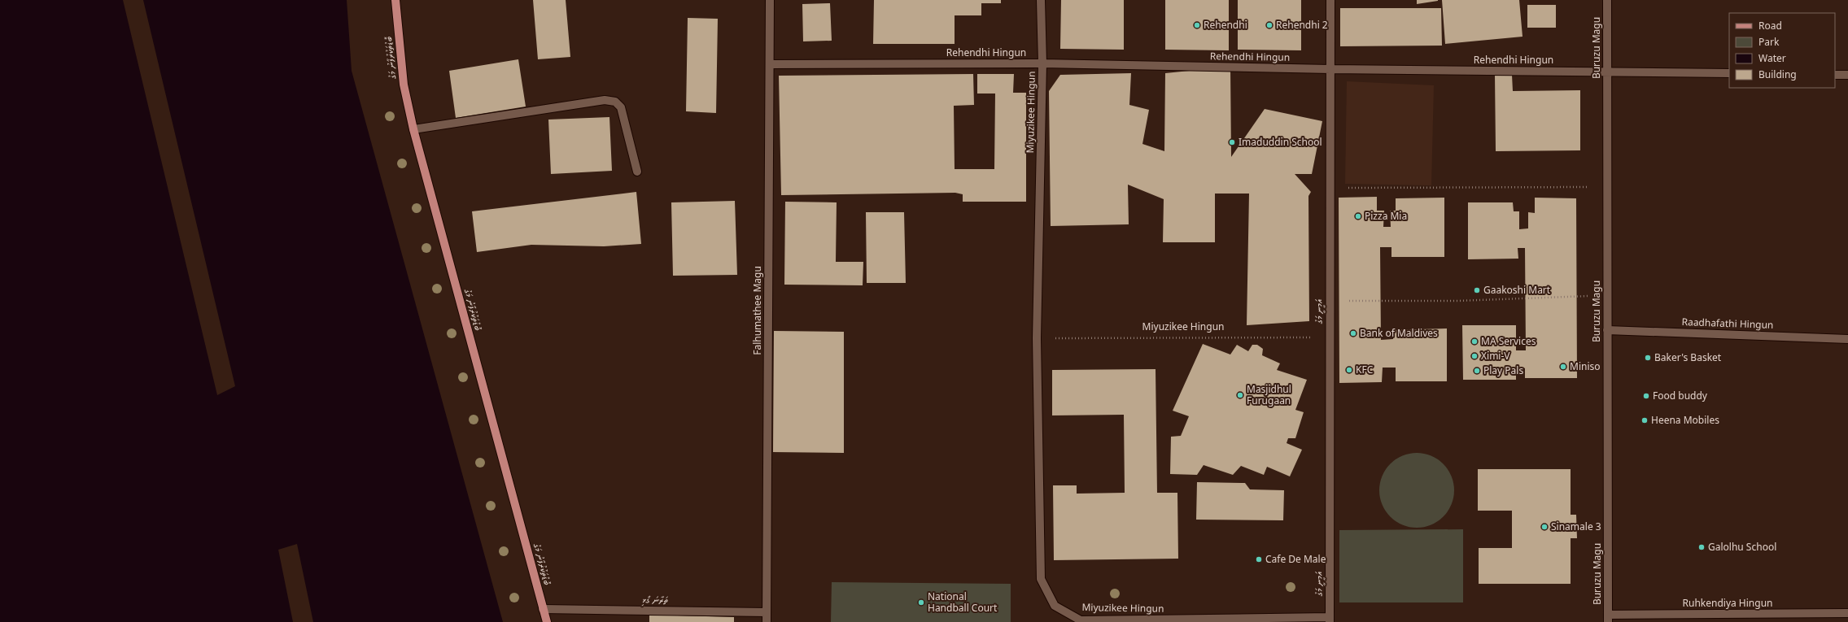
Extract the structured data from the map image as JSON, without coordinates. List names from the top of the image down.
{
  "streets": {
    "main road": ["ބޮޑުތަކުރުފާނު މަގު"],
    "street": [
      "Buruzu Magu",
      "Rehendhi Hingun",
      "Miyuzikee Hingun",
      "Falhumathee Magu",
      "އަމީނީ މަގު",
      "Raadhafathi Hingun",
      "ތަރާނަ ގޯޅި",
      "Ruhkendiya Hingun"
    ]
  },
  "crossings": [
    ["Buruzu Magu", "Rehendhi Hingun"],
    ["Buruzu Magu", "Raadhafathi Hingun"],
    ["Buruzu Magu", "Ruhkendiya Hingun"],
    ["Rehendhi Hingun", "Miyuzikee Hingun"],
    ["Rehendhi Hingun", "Falhumathee Magu"],
    ["Rehendhi Hingun", "އަމީނީ މަގު"],
    ["ބޮޑުތަކުރުފާނު މަގު", "ތަރާނަ ގޯޅި"],
    ["Miyuzikee Hingun", "އަމީނީ މަގު"],
    ["Falhumathee Magu", "ތަރާނަ ގޯޅި"]
  ],
  "places": [
    "Rehendhi",
    "Rehendhi 2",
    "Imaduddin School",
    "Pizza Mia",
    "Gaakoshi Mart",
    "Bank of Maldives",
    "MA Services",
    "Ximi-V",
    "Baker's Basket",
    "Miniso",
    "KFC",
    "Play Pals",
    "Masjidhul Furugaan",
    "Food buddy",
    "Heena Mobiles",
    "Sinamale 3",
    "Galolhu School",
    "Cafe De Male",
    "National Handball Court"
  ],
  "legend": [
    "Road",
    "Park",
    "Water",
    "Building"
  ]
}
